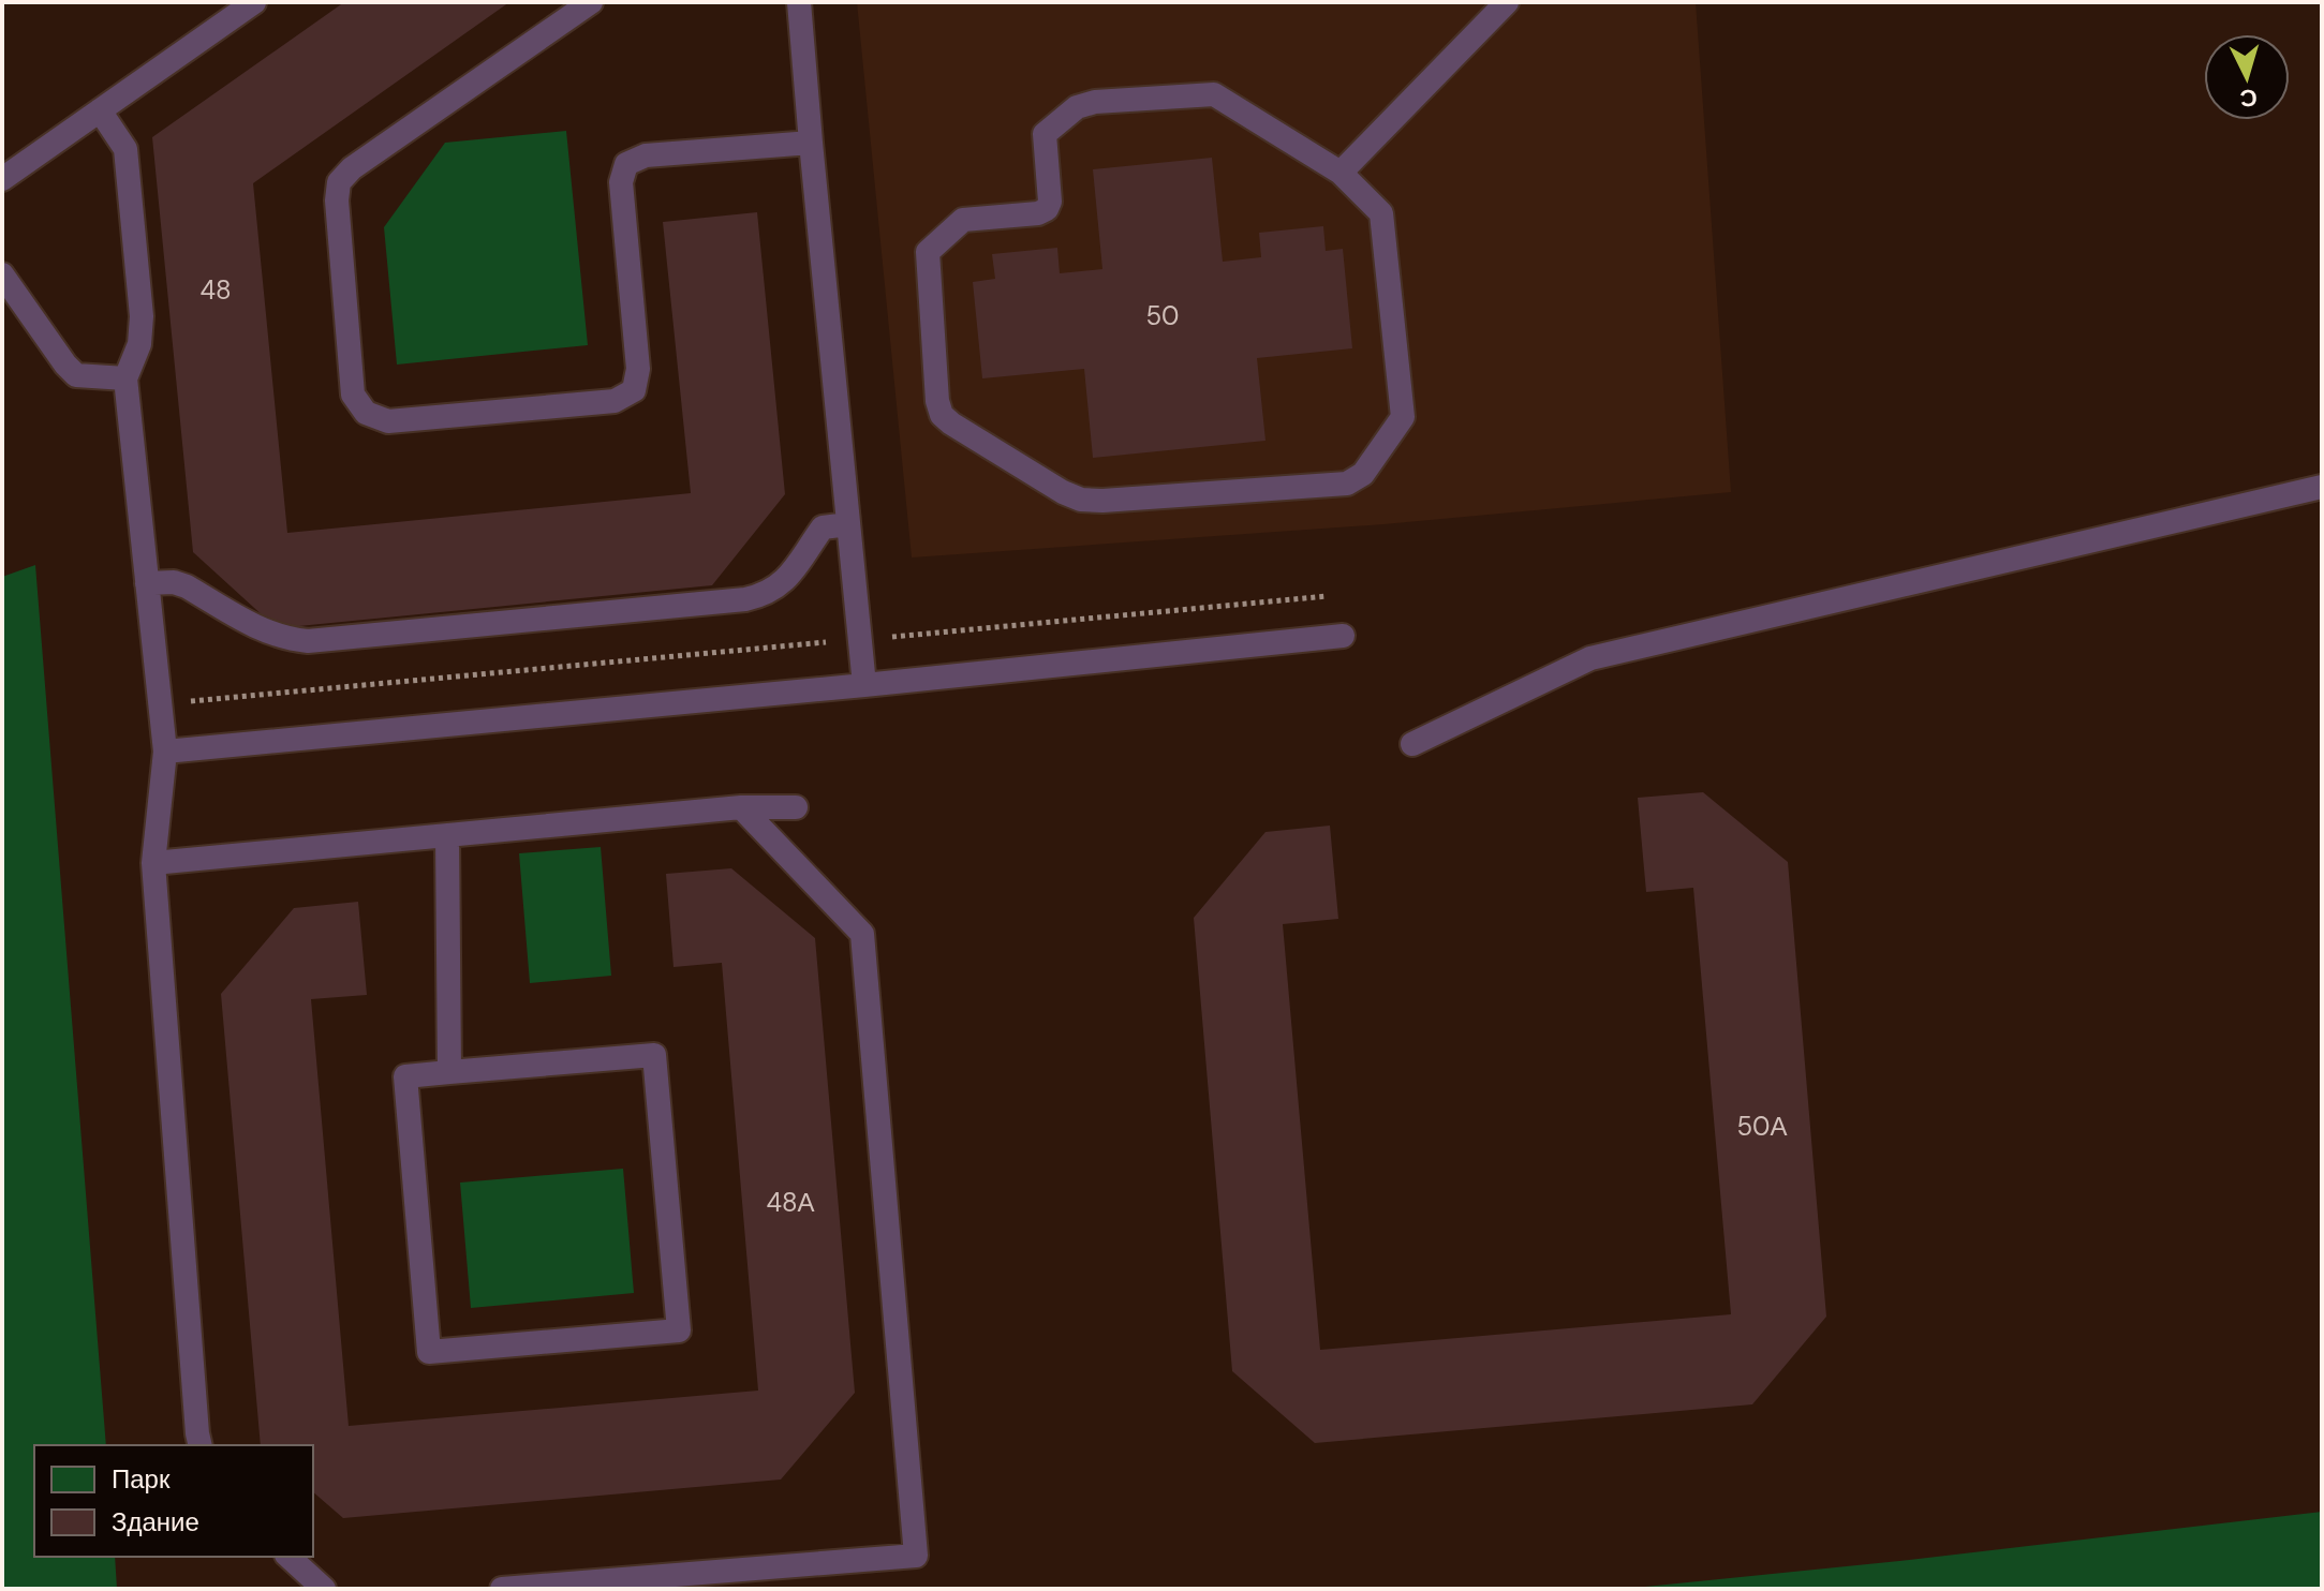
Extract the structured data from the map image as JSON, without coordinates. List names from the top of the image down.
{
  "house_numbers": [
    "48",
    "50",
    "50А",
    "48А"
  ],
  "legend": ["Парк", "Здание"],
  "north": "bottom"
}
